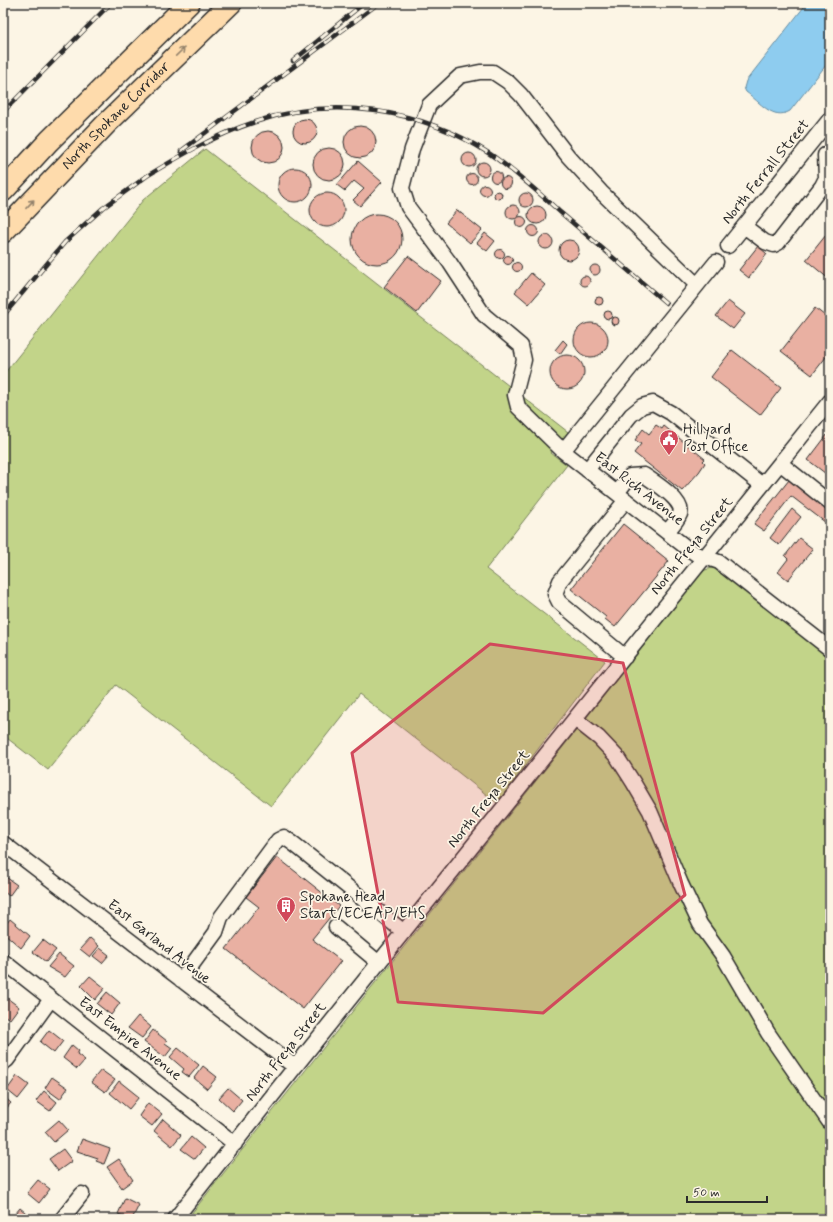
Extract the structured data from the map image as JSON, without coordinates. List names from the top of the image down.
{
  "streets": {
    "highway": ["North Spokane Corridor"],
    "street": [
      "North Ferrall Street",
      "East Rich Avenue",
      "North Freya Street",
      "East Garland Avenue",
      "East Empire Avenue"
    ]
  },
  "crossings": [
    ["East Rich Avenue", "North Freya Street"],
    ["North Freya Street", "East Garland Avenue"],
    ["North Freya Street", "East Empire Avenue"]
  ],
  "places": {
    "public building": ["Hillyard Post Office"],
    "building": ["Spokane Head Start/ECEAP/EHS"]
  },
  "scale_bar": "50 m"
}
